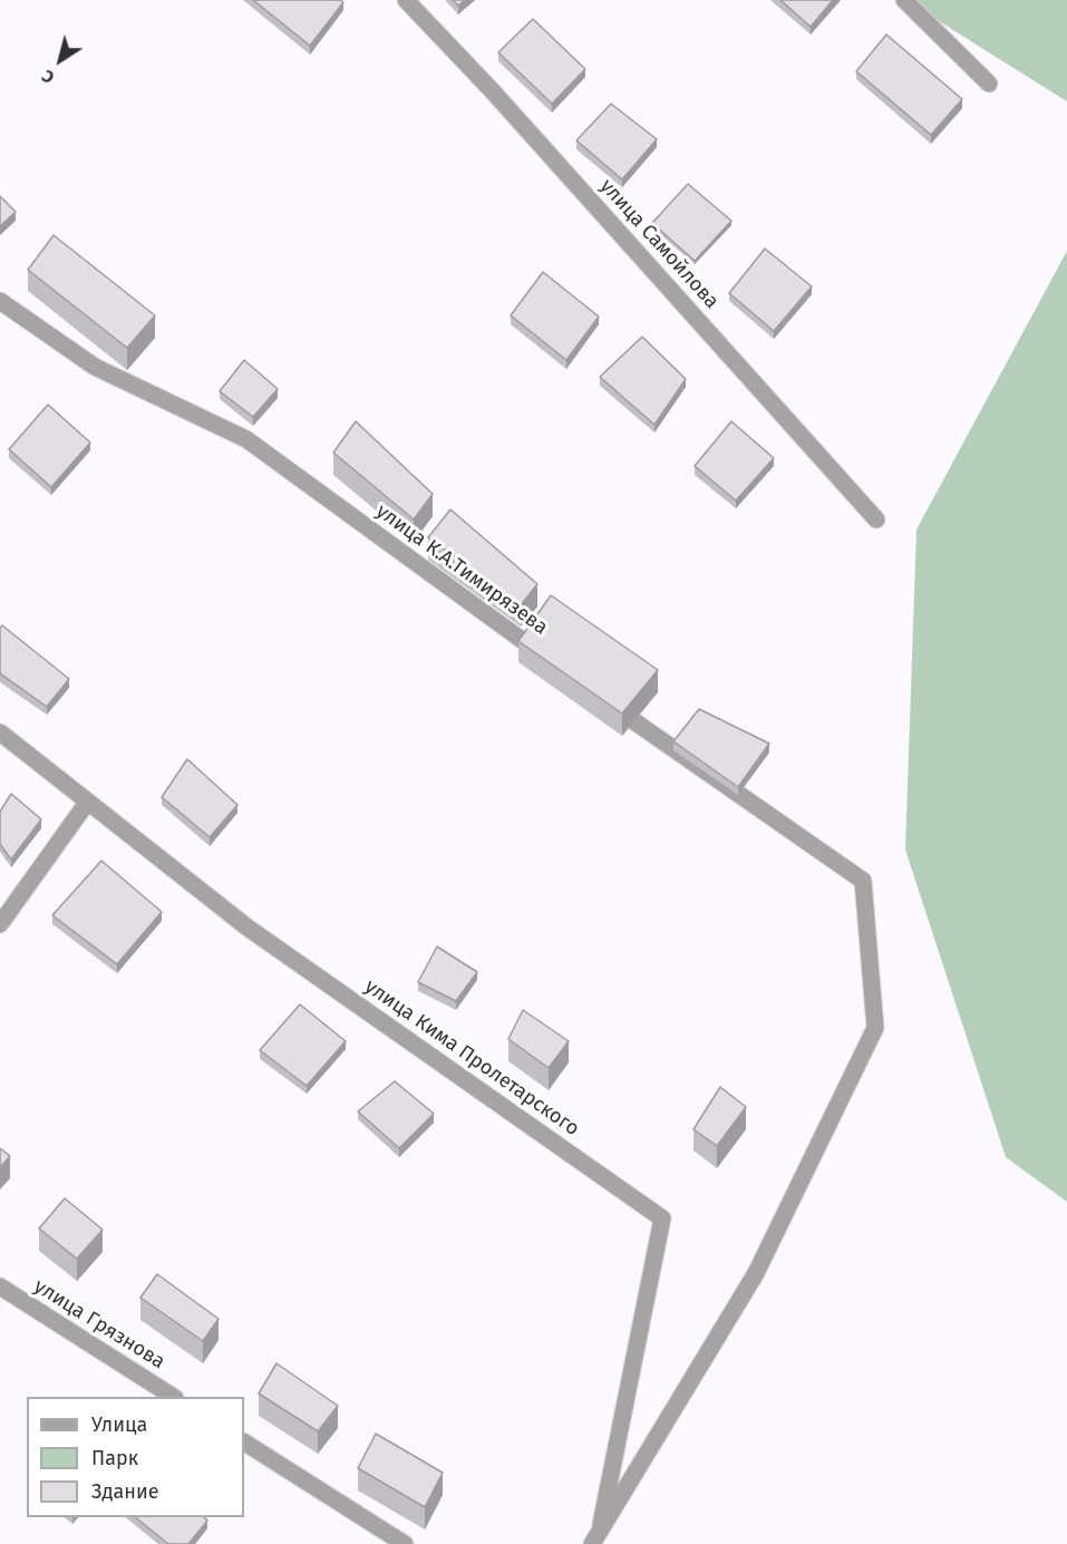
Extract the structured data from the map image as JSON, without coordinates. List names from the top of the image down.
{
  "streets": {
    "street": [
      "улица Самойлова",
      "улица К.А.Тимирязева",
      "улица Кима Пролетарского",
      "улица Грязнова"
    ]
  },
  "legend": ["Улица", "Парк", "Здание"],
  "north": "bottom left"
}
